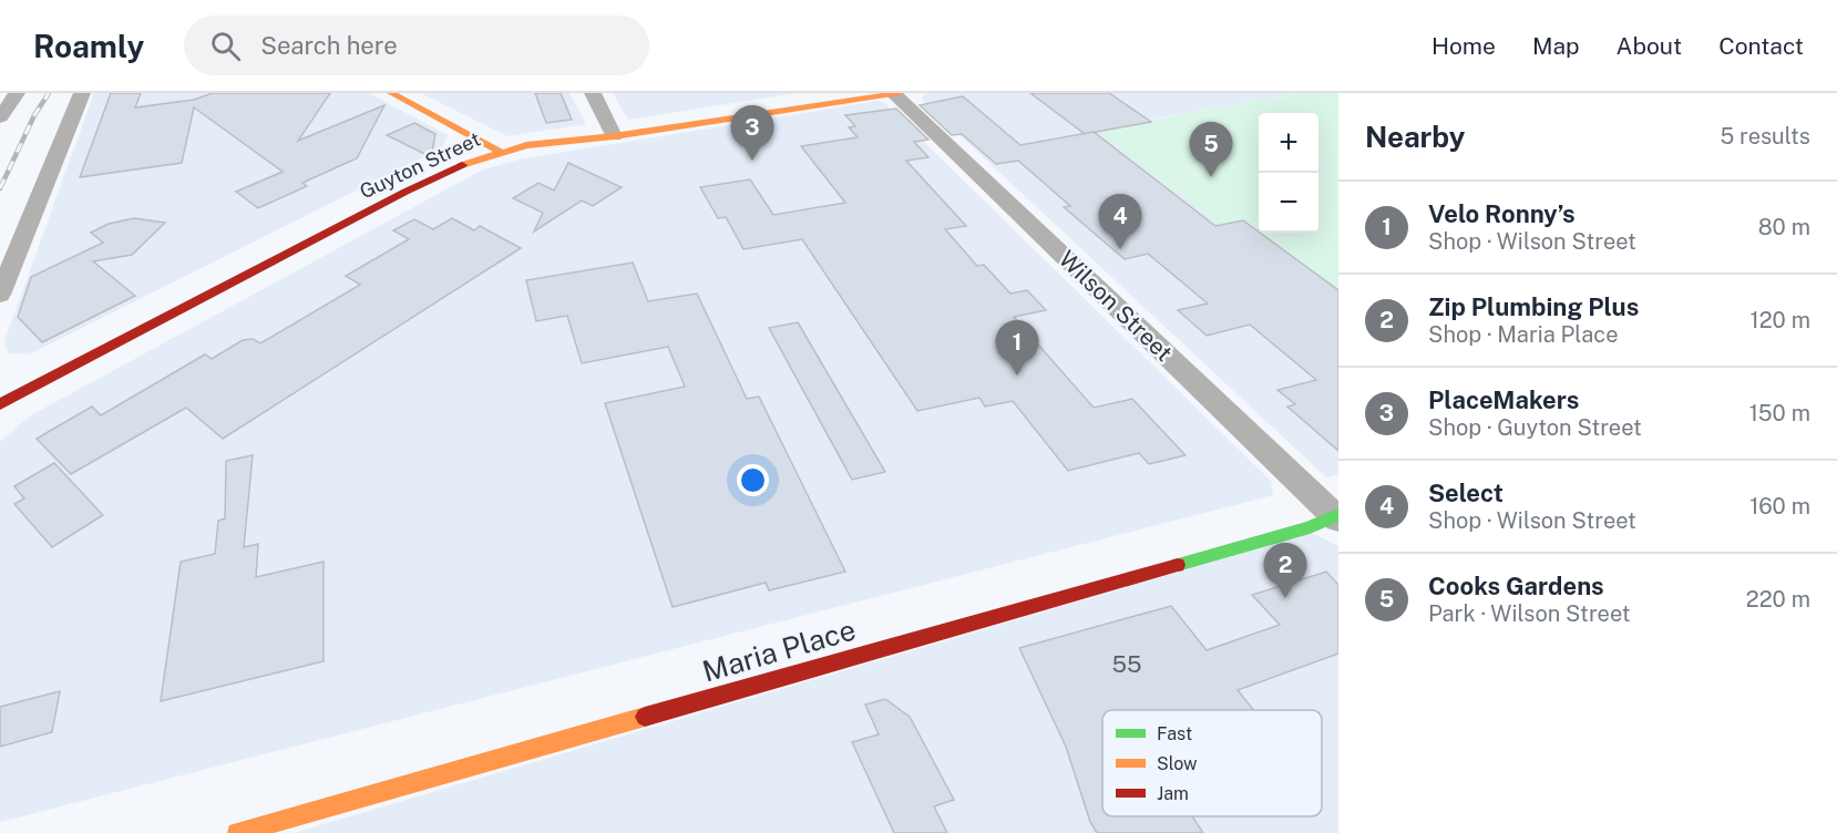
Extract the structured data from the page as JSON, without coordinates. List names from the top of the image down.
{
  "streets": {
    "main road": ["Guyton Street", "Maria Place"],
    "street": ["Wilson Street"]
  },
  "crossings": [
    ["Guyton Street", "Wilson Street"],
    ["Wilson Street", "Maria Place"]
  ],
  "house_numbers": ["55"],
  "legend": ["Fast", "Slow", "Jam"],
  "page": {
    "header": "Roamly",
    "search": "Search here",
    "nav": [
      "Home",
      "Map",
      "About",
      "Contact"
    ],
    "heading": ["Nearby", "5 results"],
    "pins": [
      "3",
      "5",
      "4",
      "1",
      "2"
    ],
    "map_buttons": ["+", "−"],
    "list": [
      {
        "mark": "1",
        "name": "Velo Ronny’s",
        "note": "Shop · Wilson Street",
        "value": "80 m"
      },
      {
        "mark": "2",
        "name": "Zip Plumbing Plus",
        "note": "Shop · Maria Place",
        "value": "120 m"
      },
      {
        "mark": "3",
        "name": "PlaceMakers",
        "note": "Shop · Guyton Street",
        "value": "150 m"
      },
      {
        "mark": "4",
        "name": "Select",
        "note": "Shop · Wilson Street",
        "value": "160 m"
      },
      {
        "mark": "5",
        "name": "Cooks Gardens",
        "note": "Park · Wilson Street",
        "value": "220 m"
      }
    ]
  }
}
